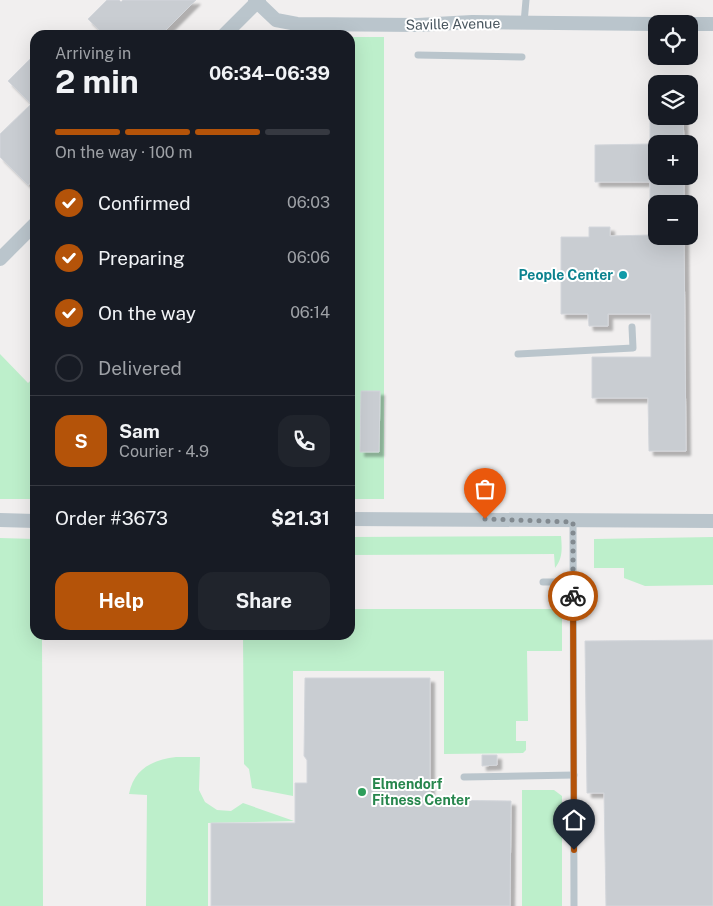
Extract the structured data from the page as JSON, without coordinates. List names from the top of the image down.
{
  "streets": {
    "street": ["Saville Avenue"]
  },
  "places": ["People Center", "Elmendorf Fitness Center"],
  "page": {
    "map_buttons": ["+", "−"],
    "heading": ["2 min", "Arriving in", "06:34–06:39"],
    "panel": [
      "Sam",
      "Courier · 4.9",
      "Order #3673",
      "$21.31"
    ],
    "bar": "On the way · 100 m",
    "list": [
      ["Confirmed", "06:03"],
      ["Preparing", "06:06"],
      ["On the way", "06:14"],
      "Delivered"
    ],
    "round": "S",
    "buttons": ["Help", "Share"]
  }
}
